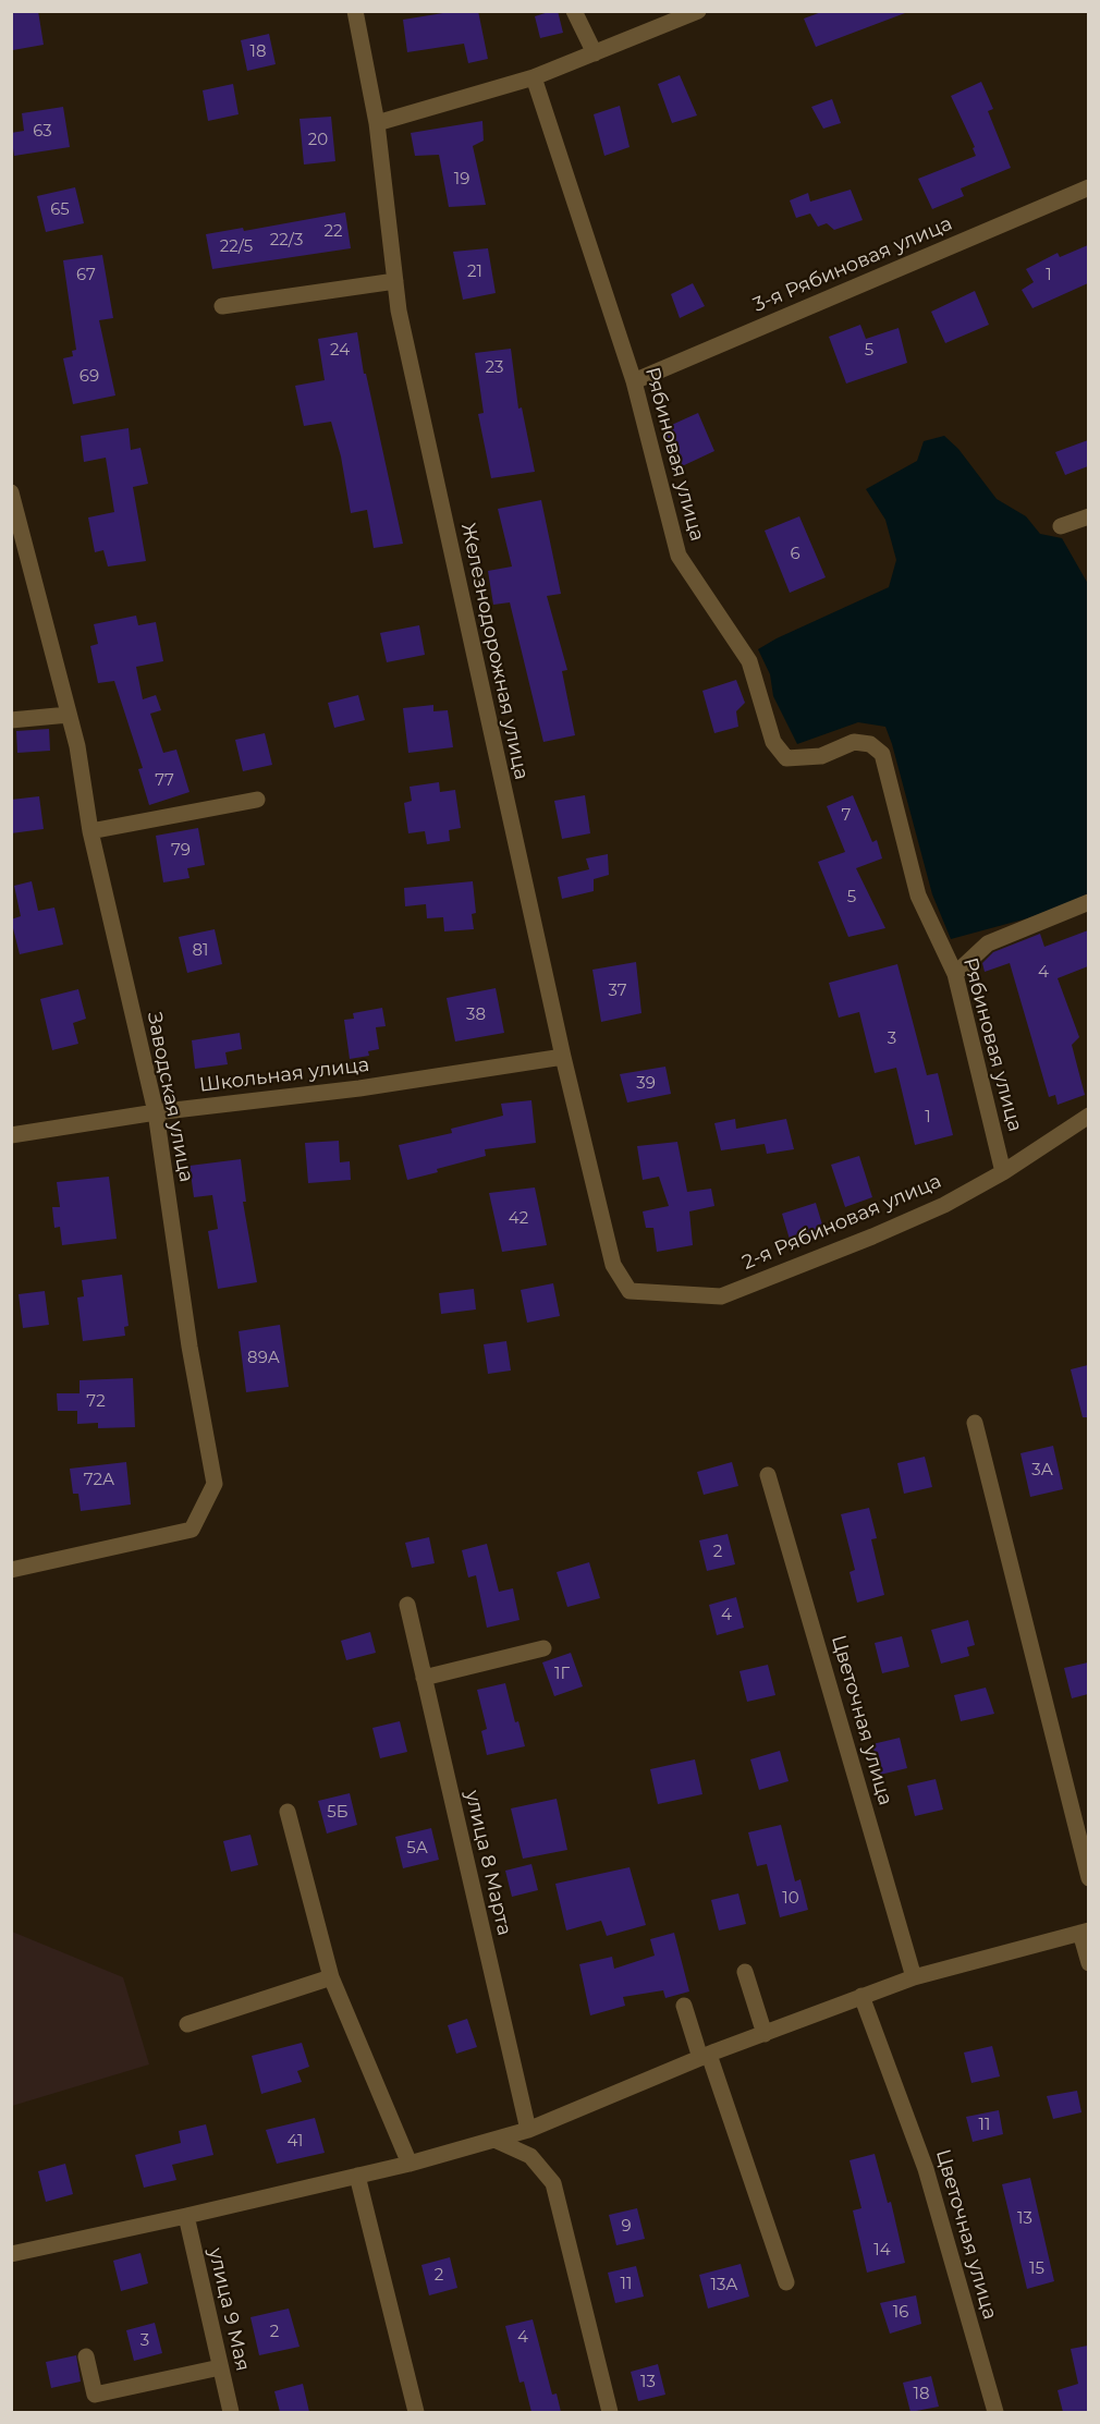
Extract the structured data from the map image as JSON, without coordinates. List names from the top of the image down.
{
  "streets": {
    "street": [
      "3-я Рябиновая улица",
      "Рябиновая улица",
      "Железнодорожная улица",
      "Школьная улица",
      "Заводская улица",
      "2-я Рябиновая улица",
      "Цветочная улица",
      "улица 8 Марта",
      "улица 9 Мая"
    ]
  },
  "crossings": [
    ["3-я Рябиновая улица", "Рябиновая улица"],
    ["Рябиновая улица", "2-я Рябиновая улица"],
    ["Железнодорожная улица", "Школьная улица"],
    ["Железнодорожная улица", "2-я Рябиновая улица"],
    ["Школьная улица", "Заводская улица"]
  ],
  "house_numbers": [
    "18",
    "63",
    "20",
    "19",
    "65",
    "22",
    "22/3",
    "22/5",
    "21",
    "67",
    "1",
    "24",
    "5",
    "23",
    "69",
    "6",
    "77",
    "7",
    "79",
    "5",
    "81",
    "4",
    "37",
    "38",
    "3",
    "39",
    "1",
    "42",
    "89А",
    "72",
    "3А",
    "72А",
    "2",
    "4",
    "1Г",
    "5Б",
    "5А",
    "10",
    "11",
    "41",
    "13",
    "9",
    "14",
    "15",
    "2",
    "11",
    "13А",
    "16",
    "2",
    "4",
    "3",
    "13",
    "18"
  ]
}
